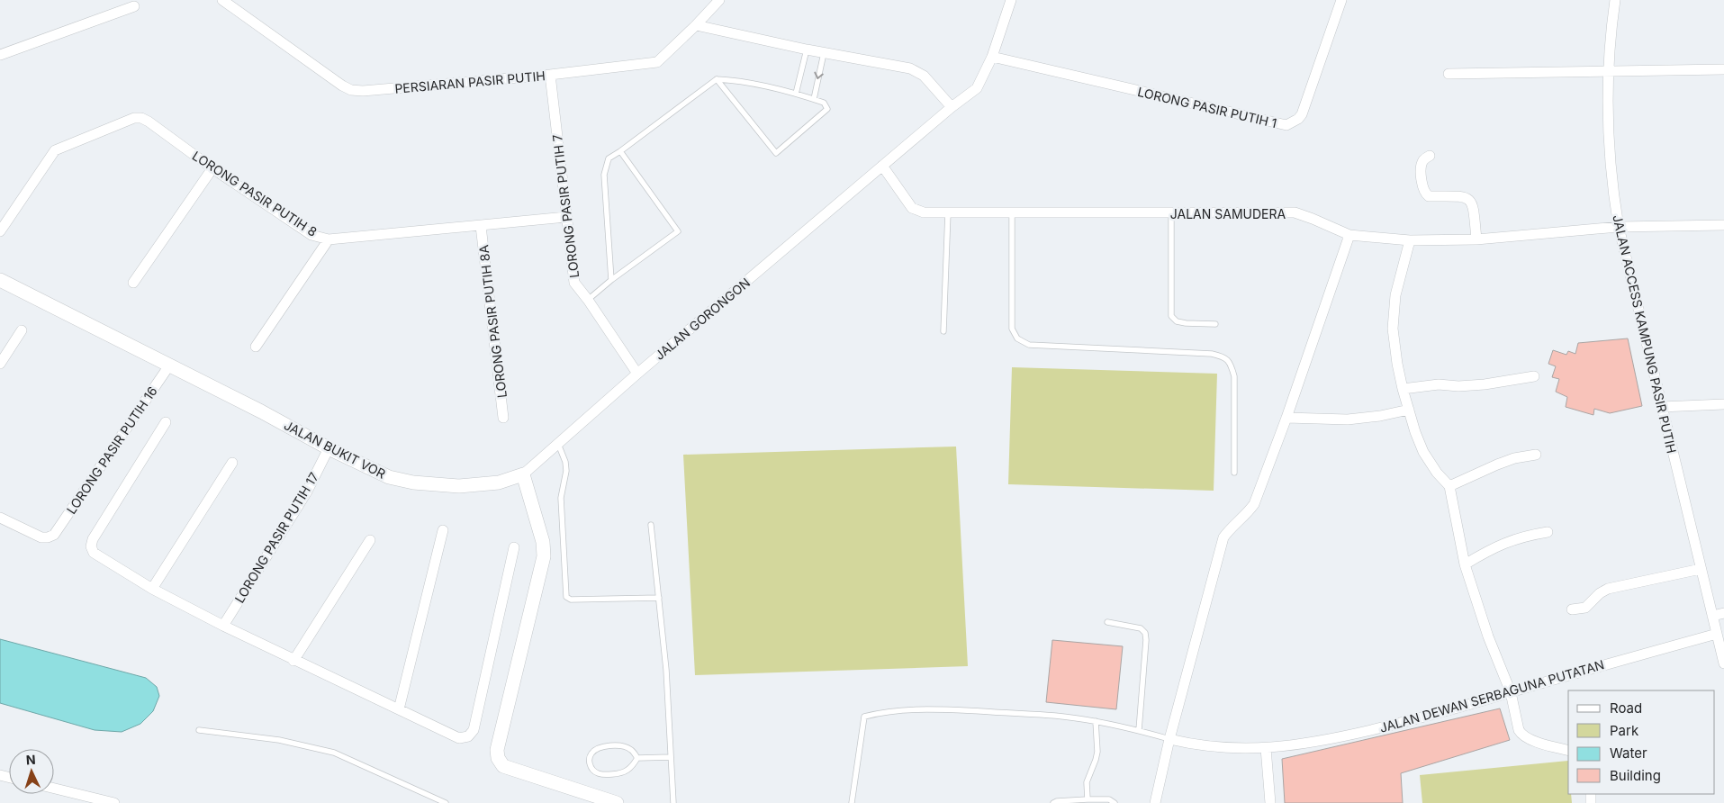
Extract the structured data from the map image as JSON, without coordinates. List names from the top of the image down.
{
  "streets": {
    "street": [
      "PERSIARAN PASIR PUTIH",
      "LORONG PASIR PUTIH 1",
      "LORONG PASIR PUTIH 8",
      "LORONG PASIR PUTIH 7",
      "JALAN SAMUDERA",
      "JALAN GORONGON",
      "LORONG PASIR PUTIH 8A",
      "JALAN ACCESS KAMPUNG PASIR PUTIH",
      "JALAN BUKIT VOR",
      "LORONG PASIR PUTIH 16",
      "LORONG PASIR PUTIH 17",
      "JALAN DEWAN SERBAGUNA PUTATAN"
    ]
  },
  "crossings": [
    ["PERSIARAN PASIR PUTIH", "LORONG PASIR PUTIH 7"],
    ["LORONG PASIR PUTIH 1", "JALAN GORONGON"],
    ["LORONG PASIR PUTIH 8", "LORONG PASIR PUTIH 7"],
    ["LORONG PASIR PUTIH 8", "LORONG PASIR PUTIH 8A"],
    ["LORONG PASIR PUTIH 7", "JALAN GORONGON"],
    ["JALAN SAMUDERA", "JALAN GORONGON"],
    ["JALAN SAMUDERA", "JALAN ACCESS KAMPUNG PASIR PUTIH"],
    ["JALAN GORONGON", "JALAN BUKIT VOR"],
    ["JALAN ACCESS KAMPUNG PASIR PUTIH", "JALAN DEWAN SERBAGUNA PUTATAN"],
    ["JALAN BUKIT VOR", "LORONG PASIR PUTIH 16"],
    ["JALAN BUKIT VOR", "LORONG PASIR PUTIH 17"]
  ],
  "legend": [
    "Road",
    "Park",
    "Water",
    "Building"
  ],
  "north": "top"
}
